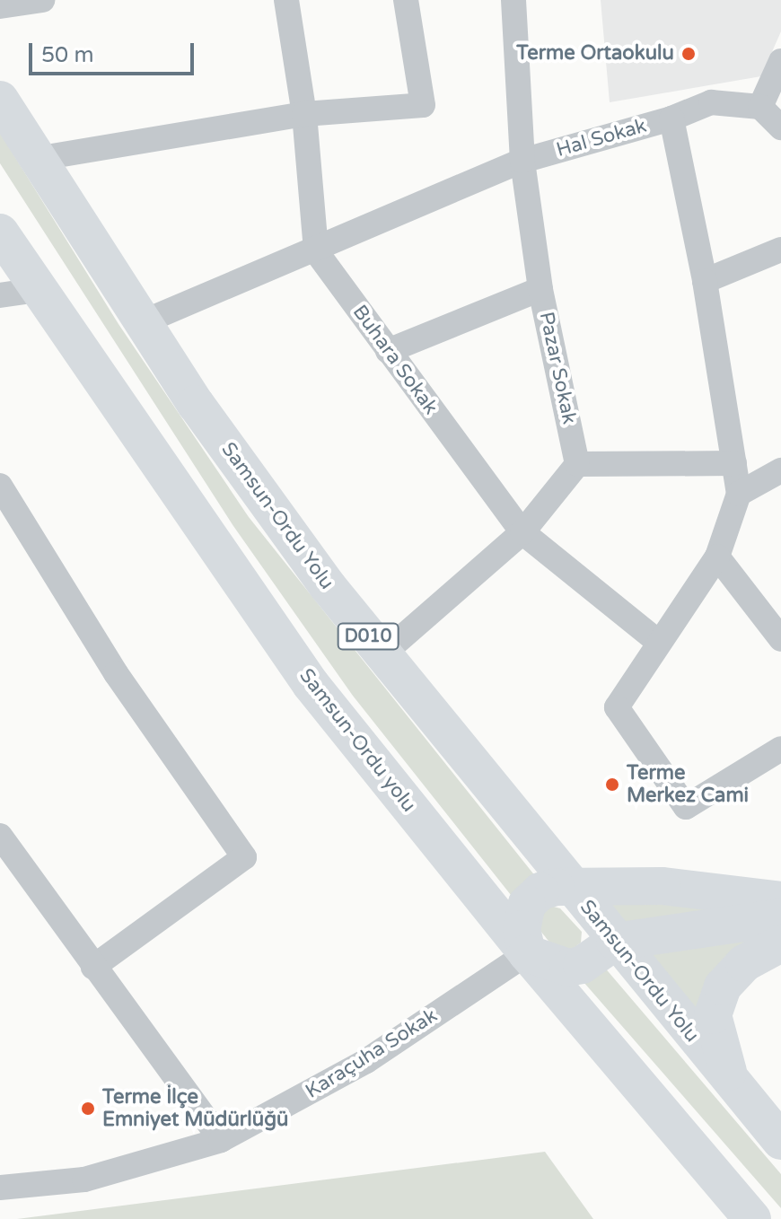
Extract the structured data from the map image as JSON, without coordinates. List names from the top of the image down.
{
  "streets": {
    "highway": ["Samsun-Ordu Yolu", "D010", "Samsun-Ordu yolu"],
    "street": [
      "Hal Sokak",
      "Buhara Sokak",
      "Pazar Sokak",
      "Karaçuha Sokak"
    ]
  },
  "crossings": [
    ["Hal Sokak", "Buhara Sokak"],
    ["Hal Sokak", "Pazar Sokak"],
    ["Hal Sokak", "Samsun-Ordu Yolu"],
    ["Samsun-Ordu Yolu", "Samsun-Ordu yolu"],
    ["Samsun-Ordu Yolu", "Karaçuha Sokak"],
    ["Samsun-Ordu yolu", "Karaçuha Sokak"]
  ],
  "places": ["Terme Ortaokulu", "Terme Merkez Cami", "Terme İlçe Emniyet Müdürlüğü"],
  "scale_bar": "50 m"
}
